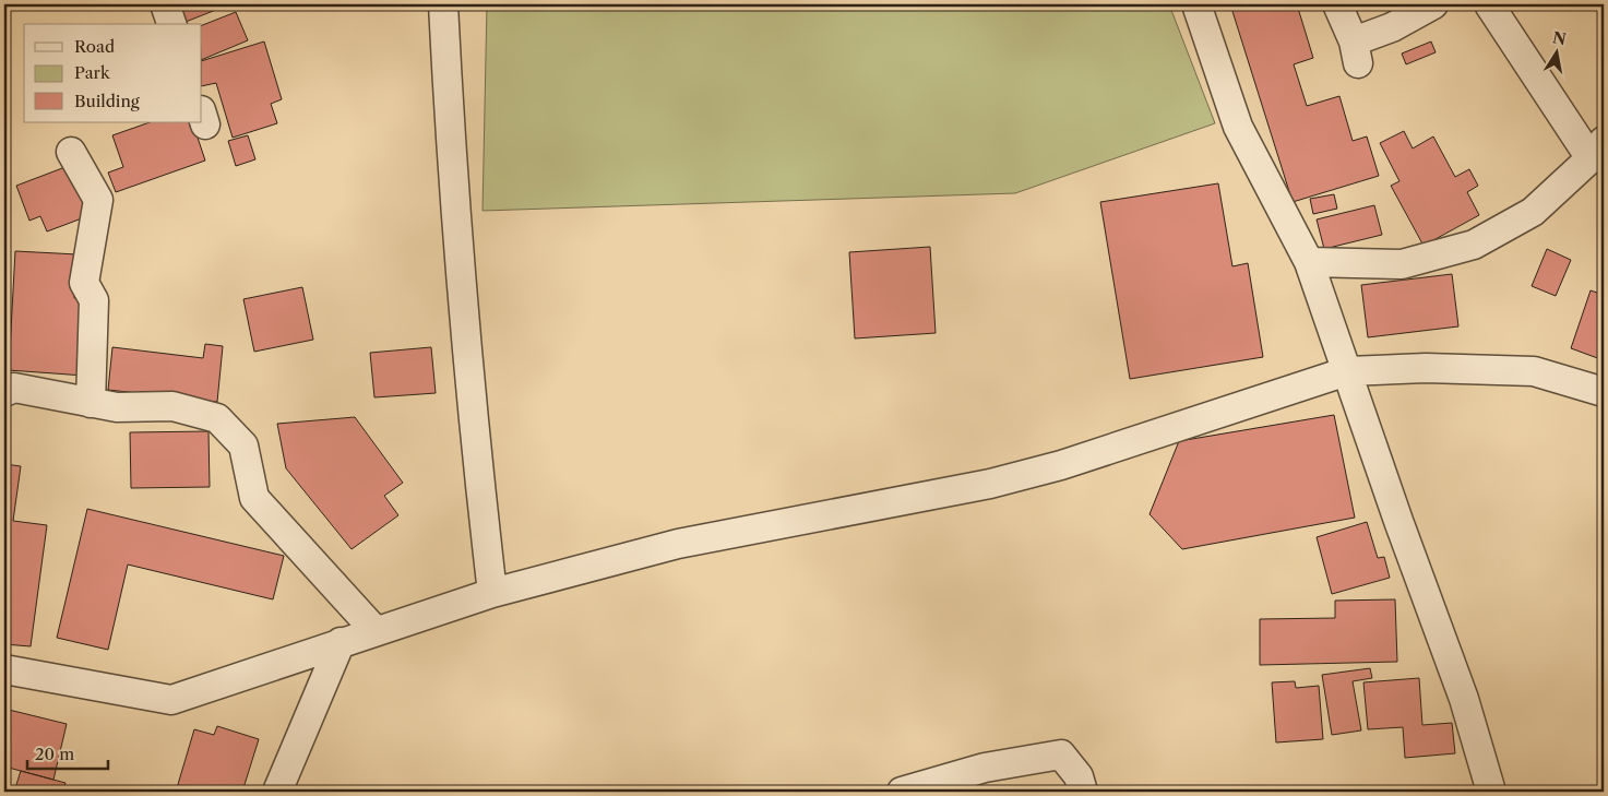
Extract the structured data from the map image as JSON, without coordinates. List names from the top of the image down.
{
  "legend": ["Road", "Park", "Building"],
  "scale_bar": "20 m",
  "north": "top"
}
